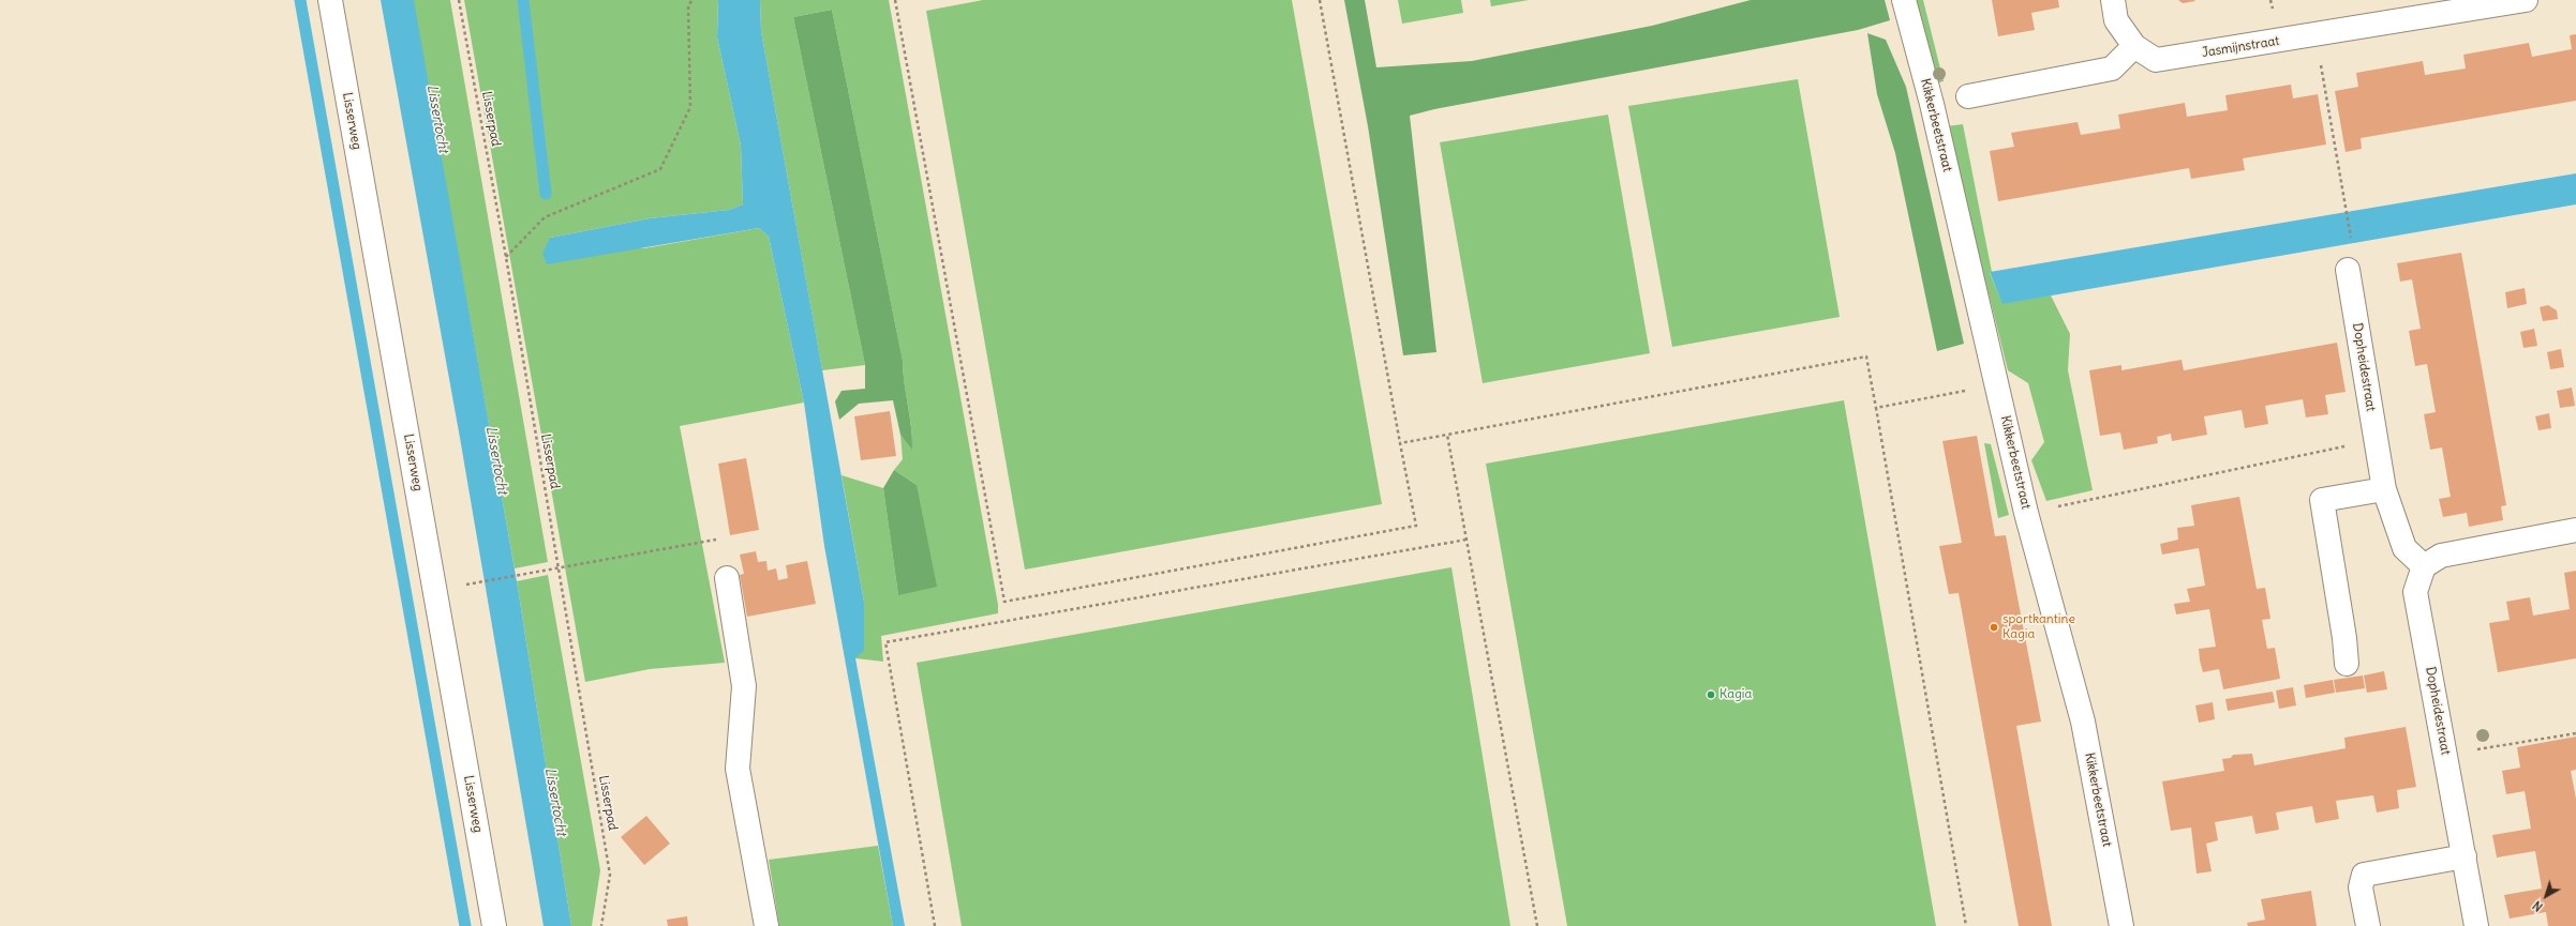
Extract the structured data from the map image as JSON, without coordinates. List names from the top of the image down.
{
  "streets": {
    "street": [
      "Jasmijnstraat",
      "Lisserweg",
      "Kikkerbeetstraat",
      "Dopheidestraat"
    ],
    "path": ["Lisserpad"]
  },
  "water": ["Lissertocht"],
  "places": ["sportkantine Kagia", "Kagia"],
  "north": "bottom left"
}
